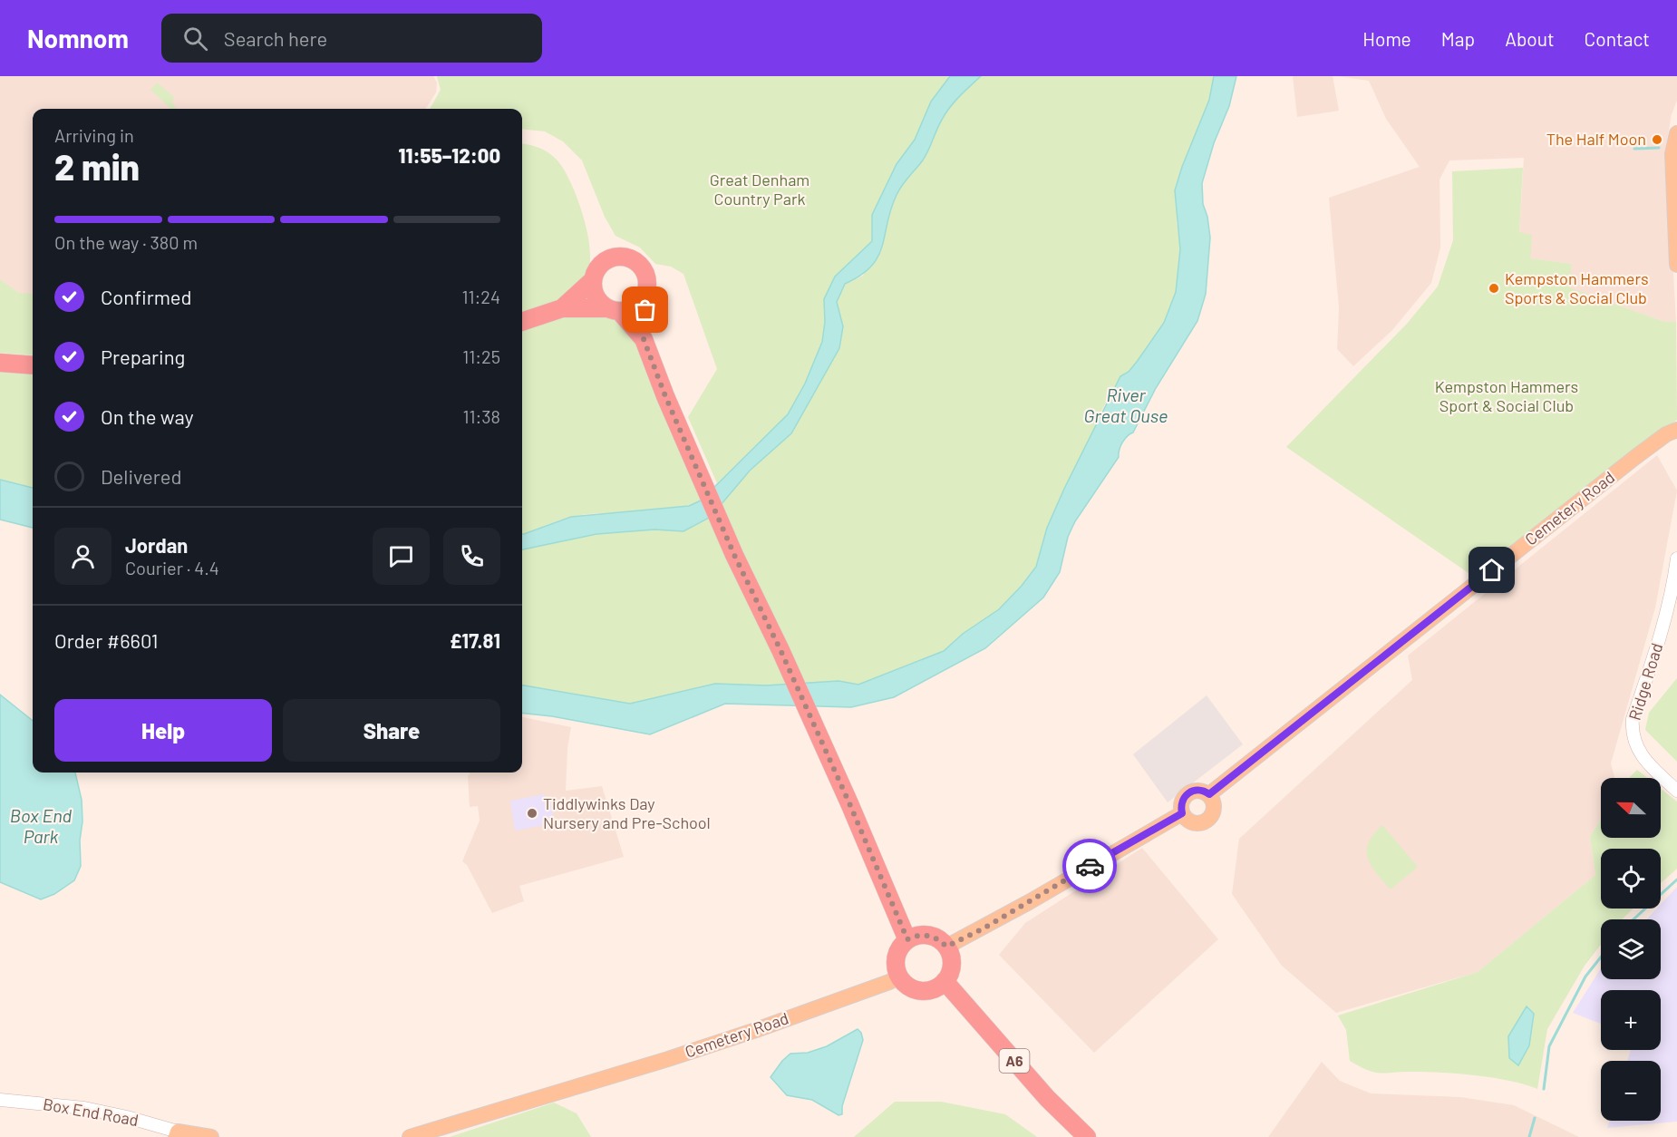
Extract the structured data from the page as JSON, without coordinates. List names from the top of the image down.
{
  "streets": {
    "highway": ["A6"],
    "main road": ["Cemetery Road", "Box End Road"],
    "street": ["Ridge Road"]
  },
  "crossings": [
    ["Cemetery Road", "A6"]
  ],
  "water": ["River Great Ouse", "Box End Park"],
  "parks": ["Great Denham Country Park", "Kempston Hammers Sport & Social Club"],
  "places": ["The Half Moon", "Kempston Hammers Sports & Social Club", "Tiddlywinks Day Nursery and Pre-School"],
  "north": "left",
  "page": {
    "header": "Nomnom",
    "search": "Search here",
    "nav": [
      "Home",
      "Map",
      "About",
      "Contact"
    ],
    "heading": ["2 min", "Arriving in", "11:55–12:00"],
    "panel": [
      "Jordan",
      "Courier · 4.4",
      "Order #6601",
      "£17.81"
    ],
    "bar": "On the way · 380 m",
    "list": [
      ["Confirmed", "11:24"],
      ["Preparing", "11:25"],
      ["On the way", "11:38"],
      "Delivered"
    ],
    "buttons": ["Help", "Share"],
    "map_buttons": ["+", "−"]
  }
}
